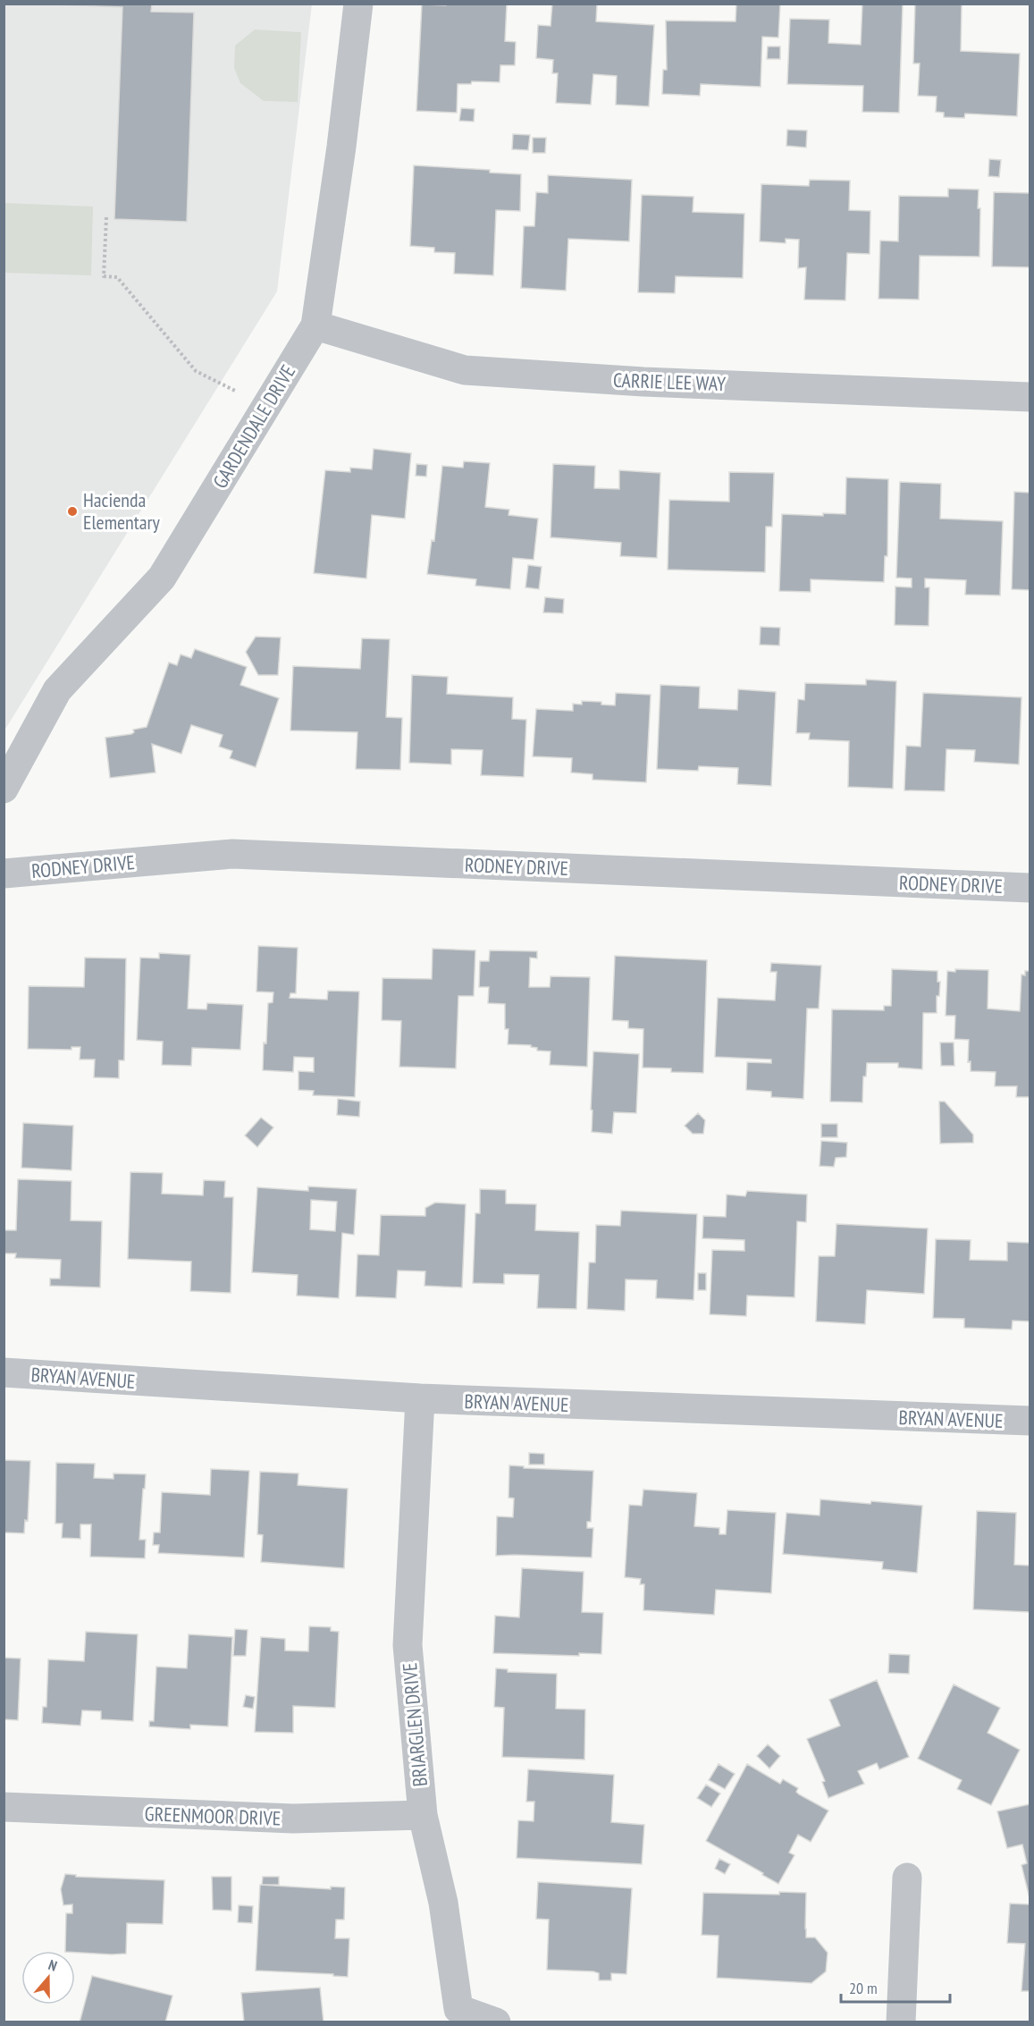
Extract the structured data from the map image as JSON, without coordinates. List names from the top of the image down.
{
  "streets": {
    "street": [
      "CARRIE LEE WAY",
      "GARDENDALE DRIVE",
      "RODNEY DRIVE",
      "BRYAN AVENUE",
      "BRIARGLEN DRIVE",
      "GREENMOOR DRIVE"
    ]
  },
  "crossings": [
    ["CARRIE LEE WAY", "GARDENDALE DRIVE"],
    ["BRYAN AVENUE", "BRIARGLEN DRIVE"],
    ["BRIARGLEN DRIVE", "GREENMOOR DRIVE"]
  ],
  "places": ["Hacienda Elementary"],
  "scale_bar": "20 m",
  "north": "top"
}
